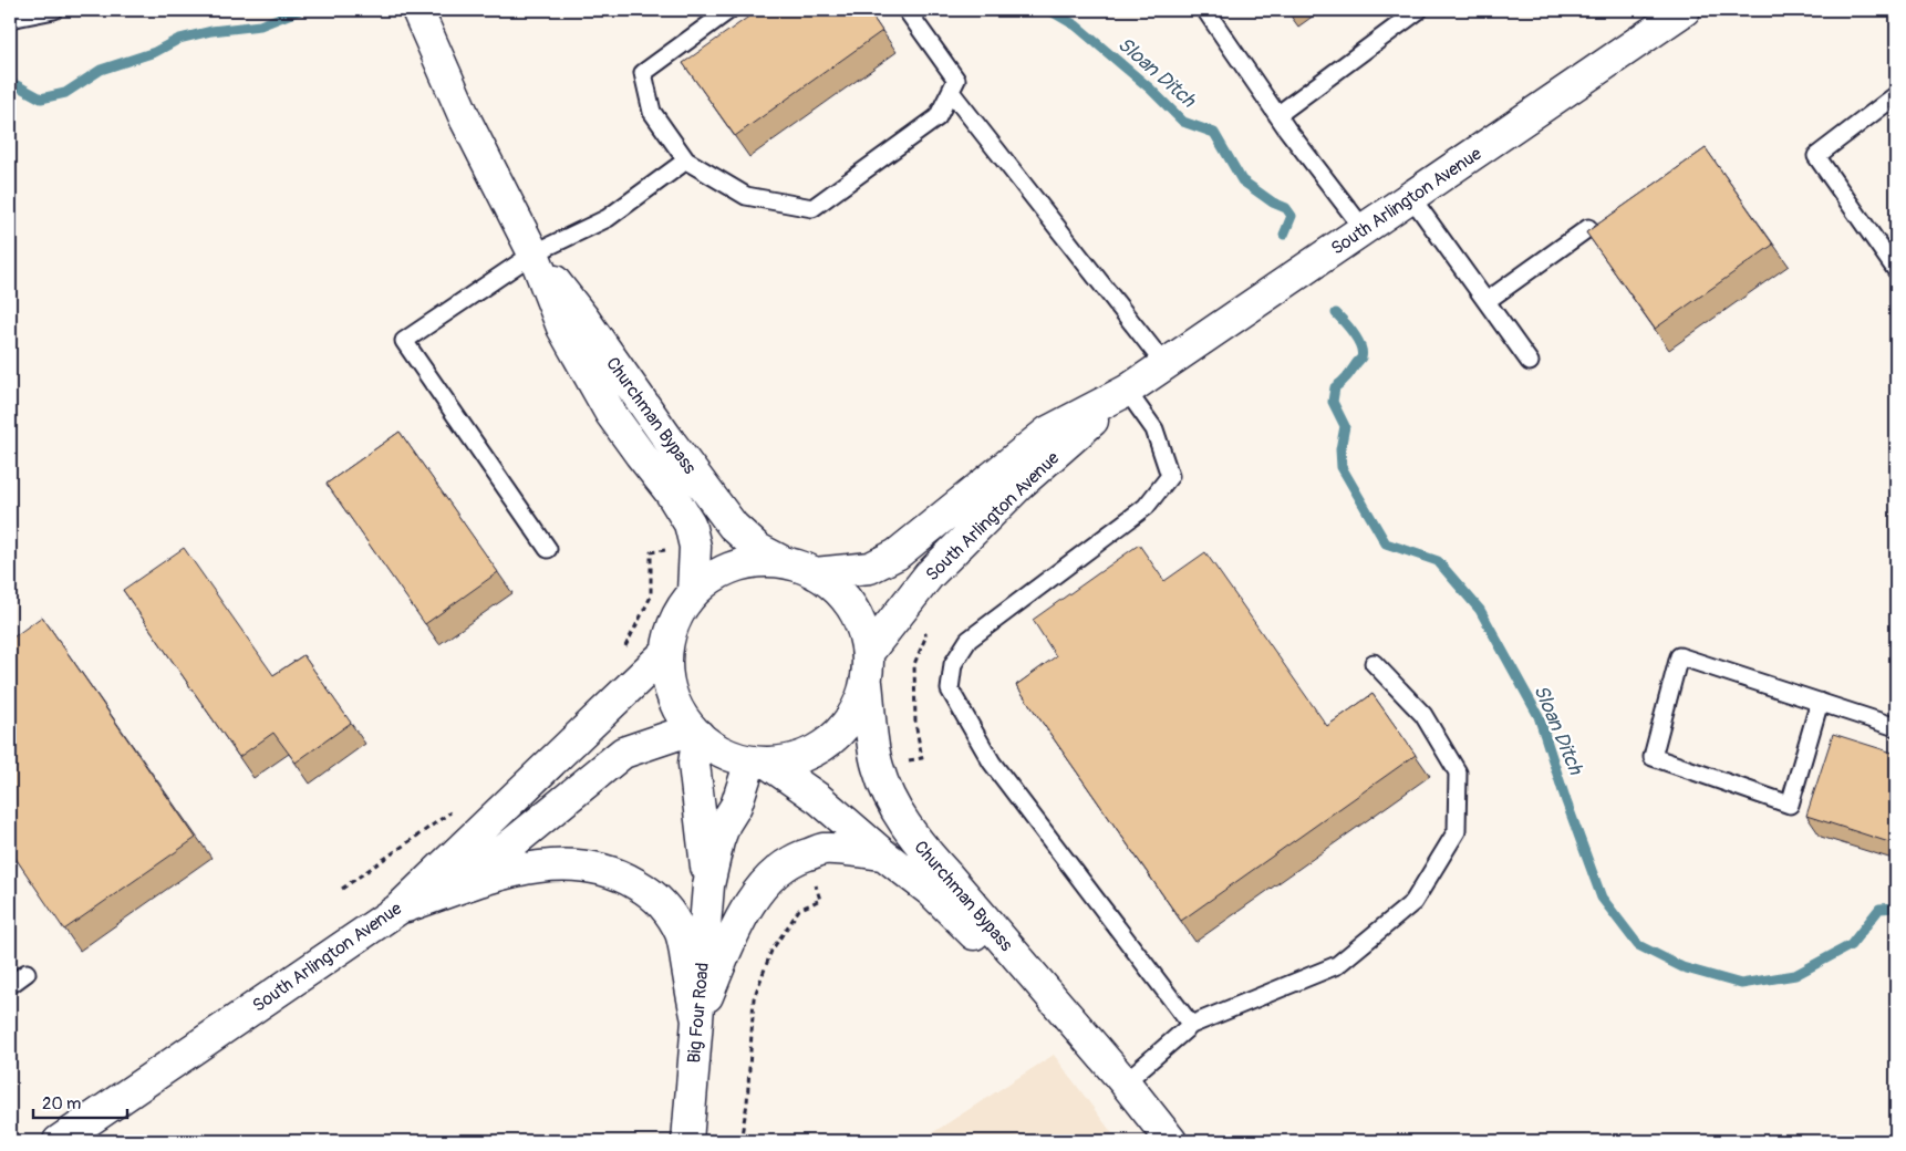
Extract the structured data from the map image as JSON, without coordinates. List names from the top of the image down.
{
  "streets": {
    "main road": ["South Arlington Avenue", "Churchman Bypass", "Big Four Road"]
  },
  "crossings": [
    ["South Arlington Avenue", "Churchman Bypass"],
    ["Churchman Bypass", "Big Four Road"]
  ],
  "water": ["Sloan Ditch"],
  "scale_bar": "20 m"
}
